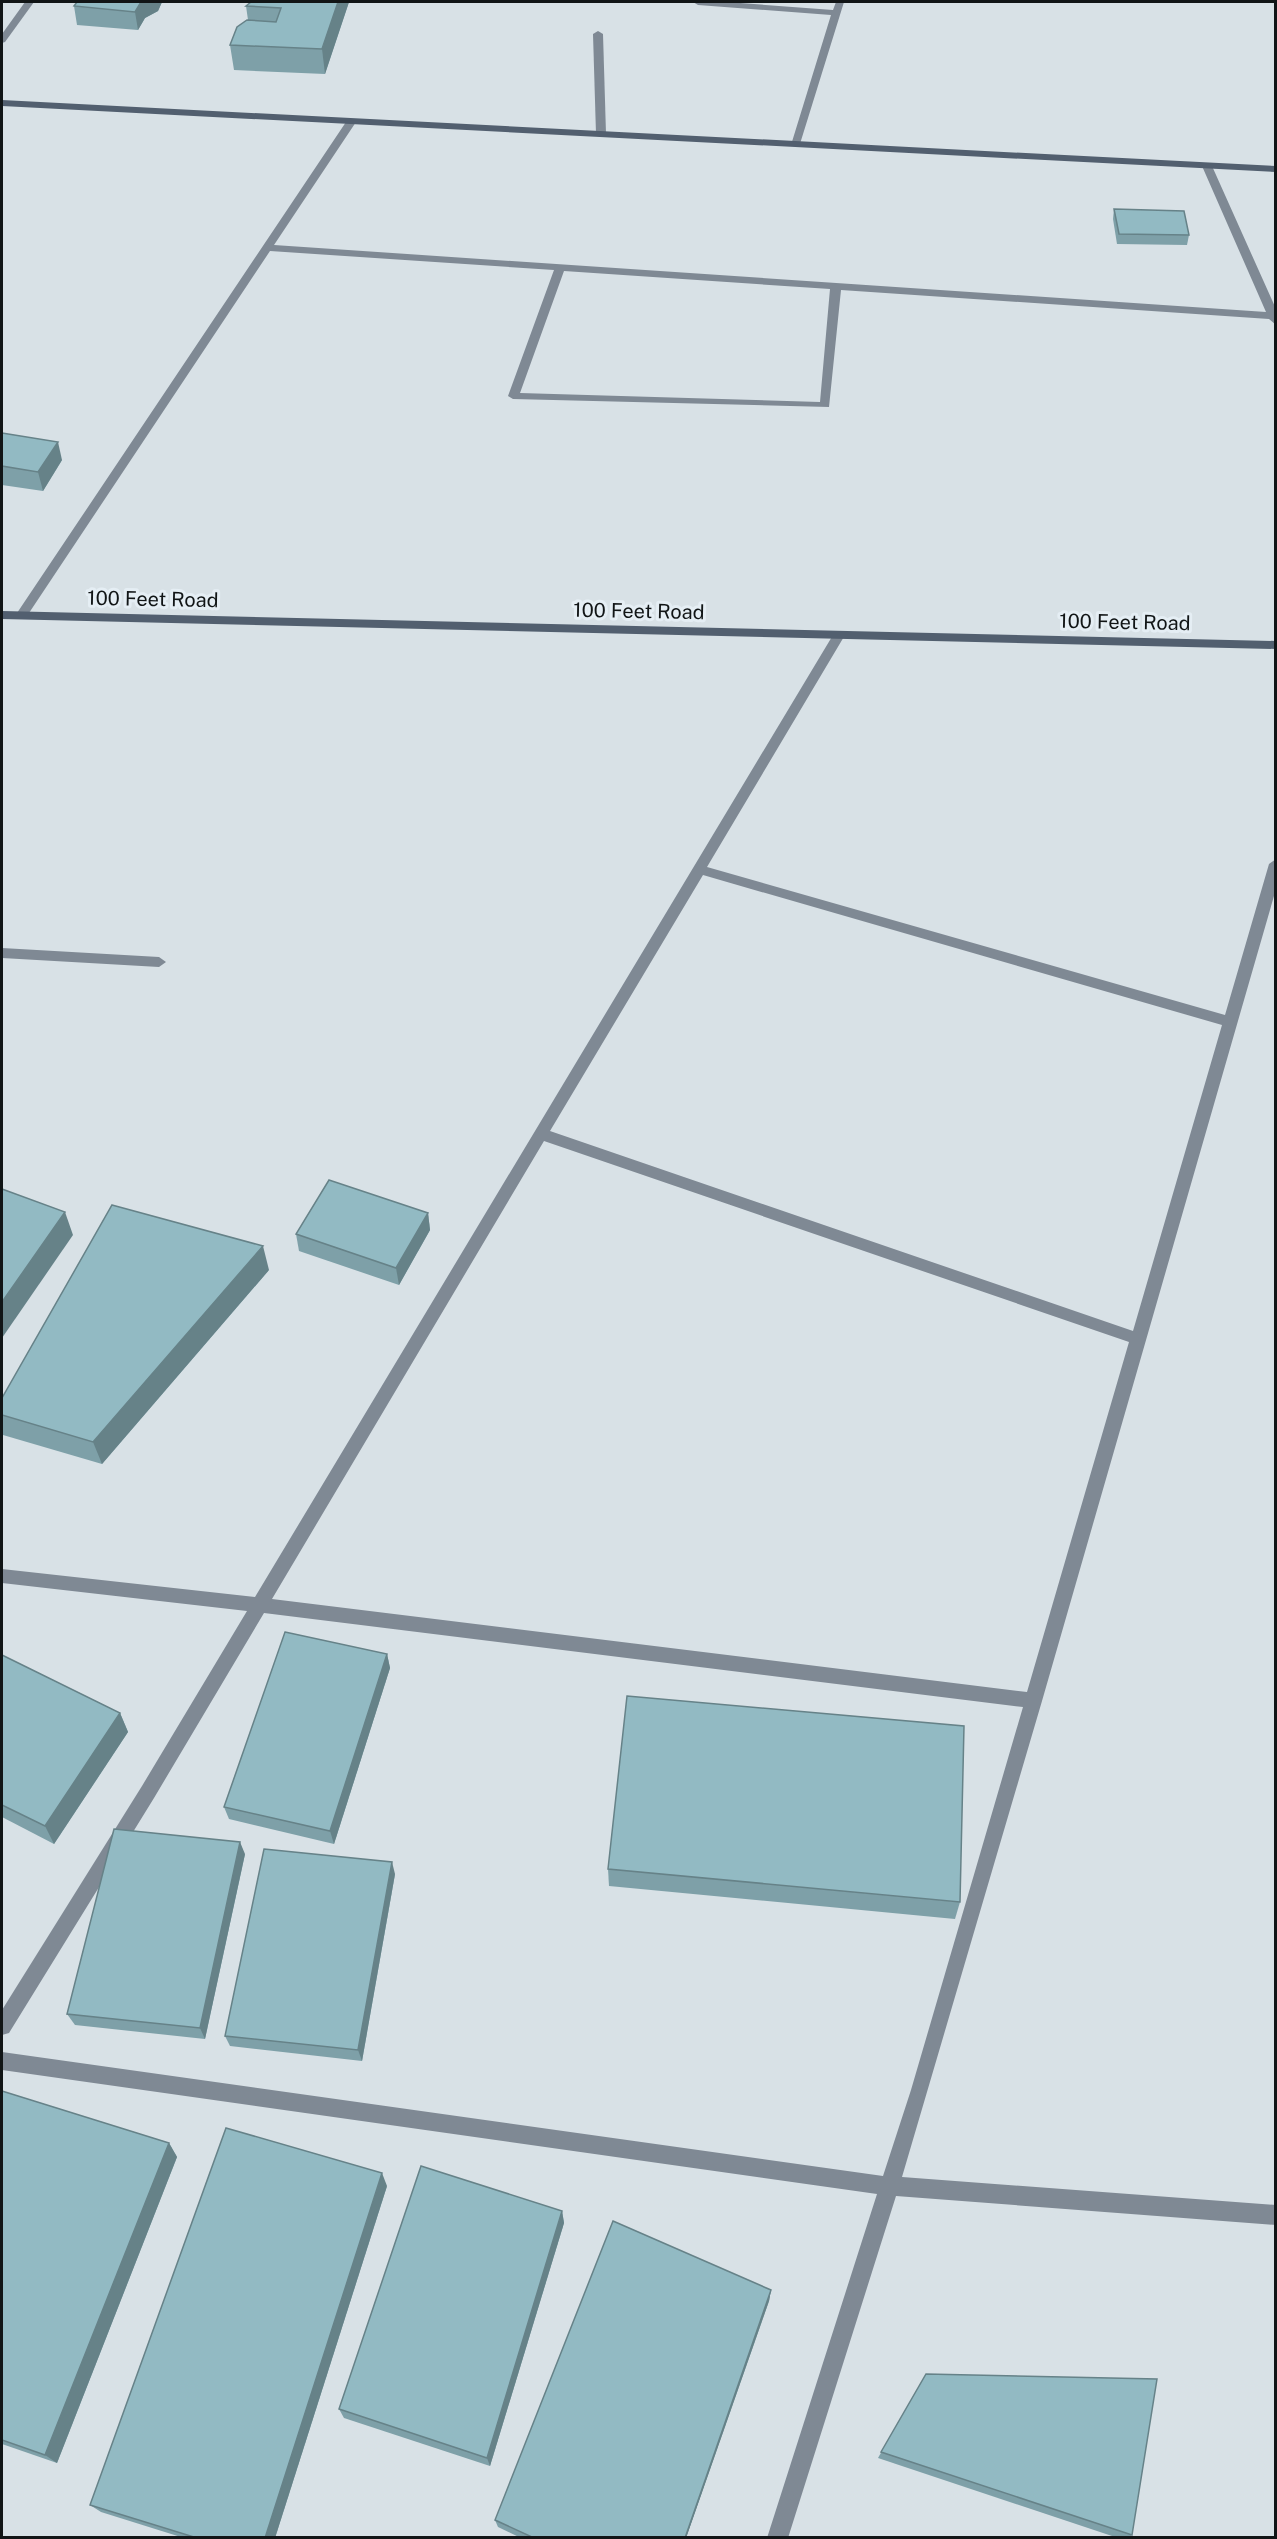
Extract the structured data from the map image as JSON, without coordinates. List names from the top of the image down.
{
  "streets": {
    "street": ["100 Feet Road"]
  }
}
